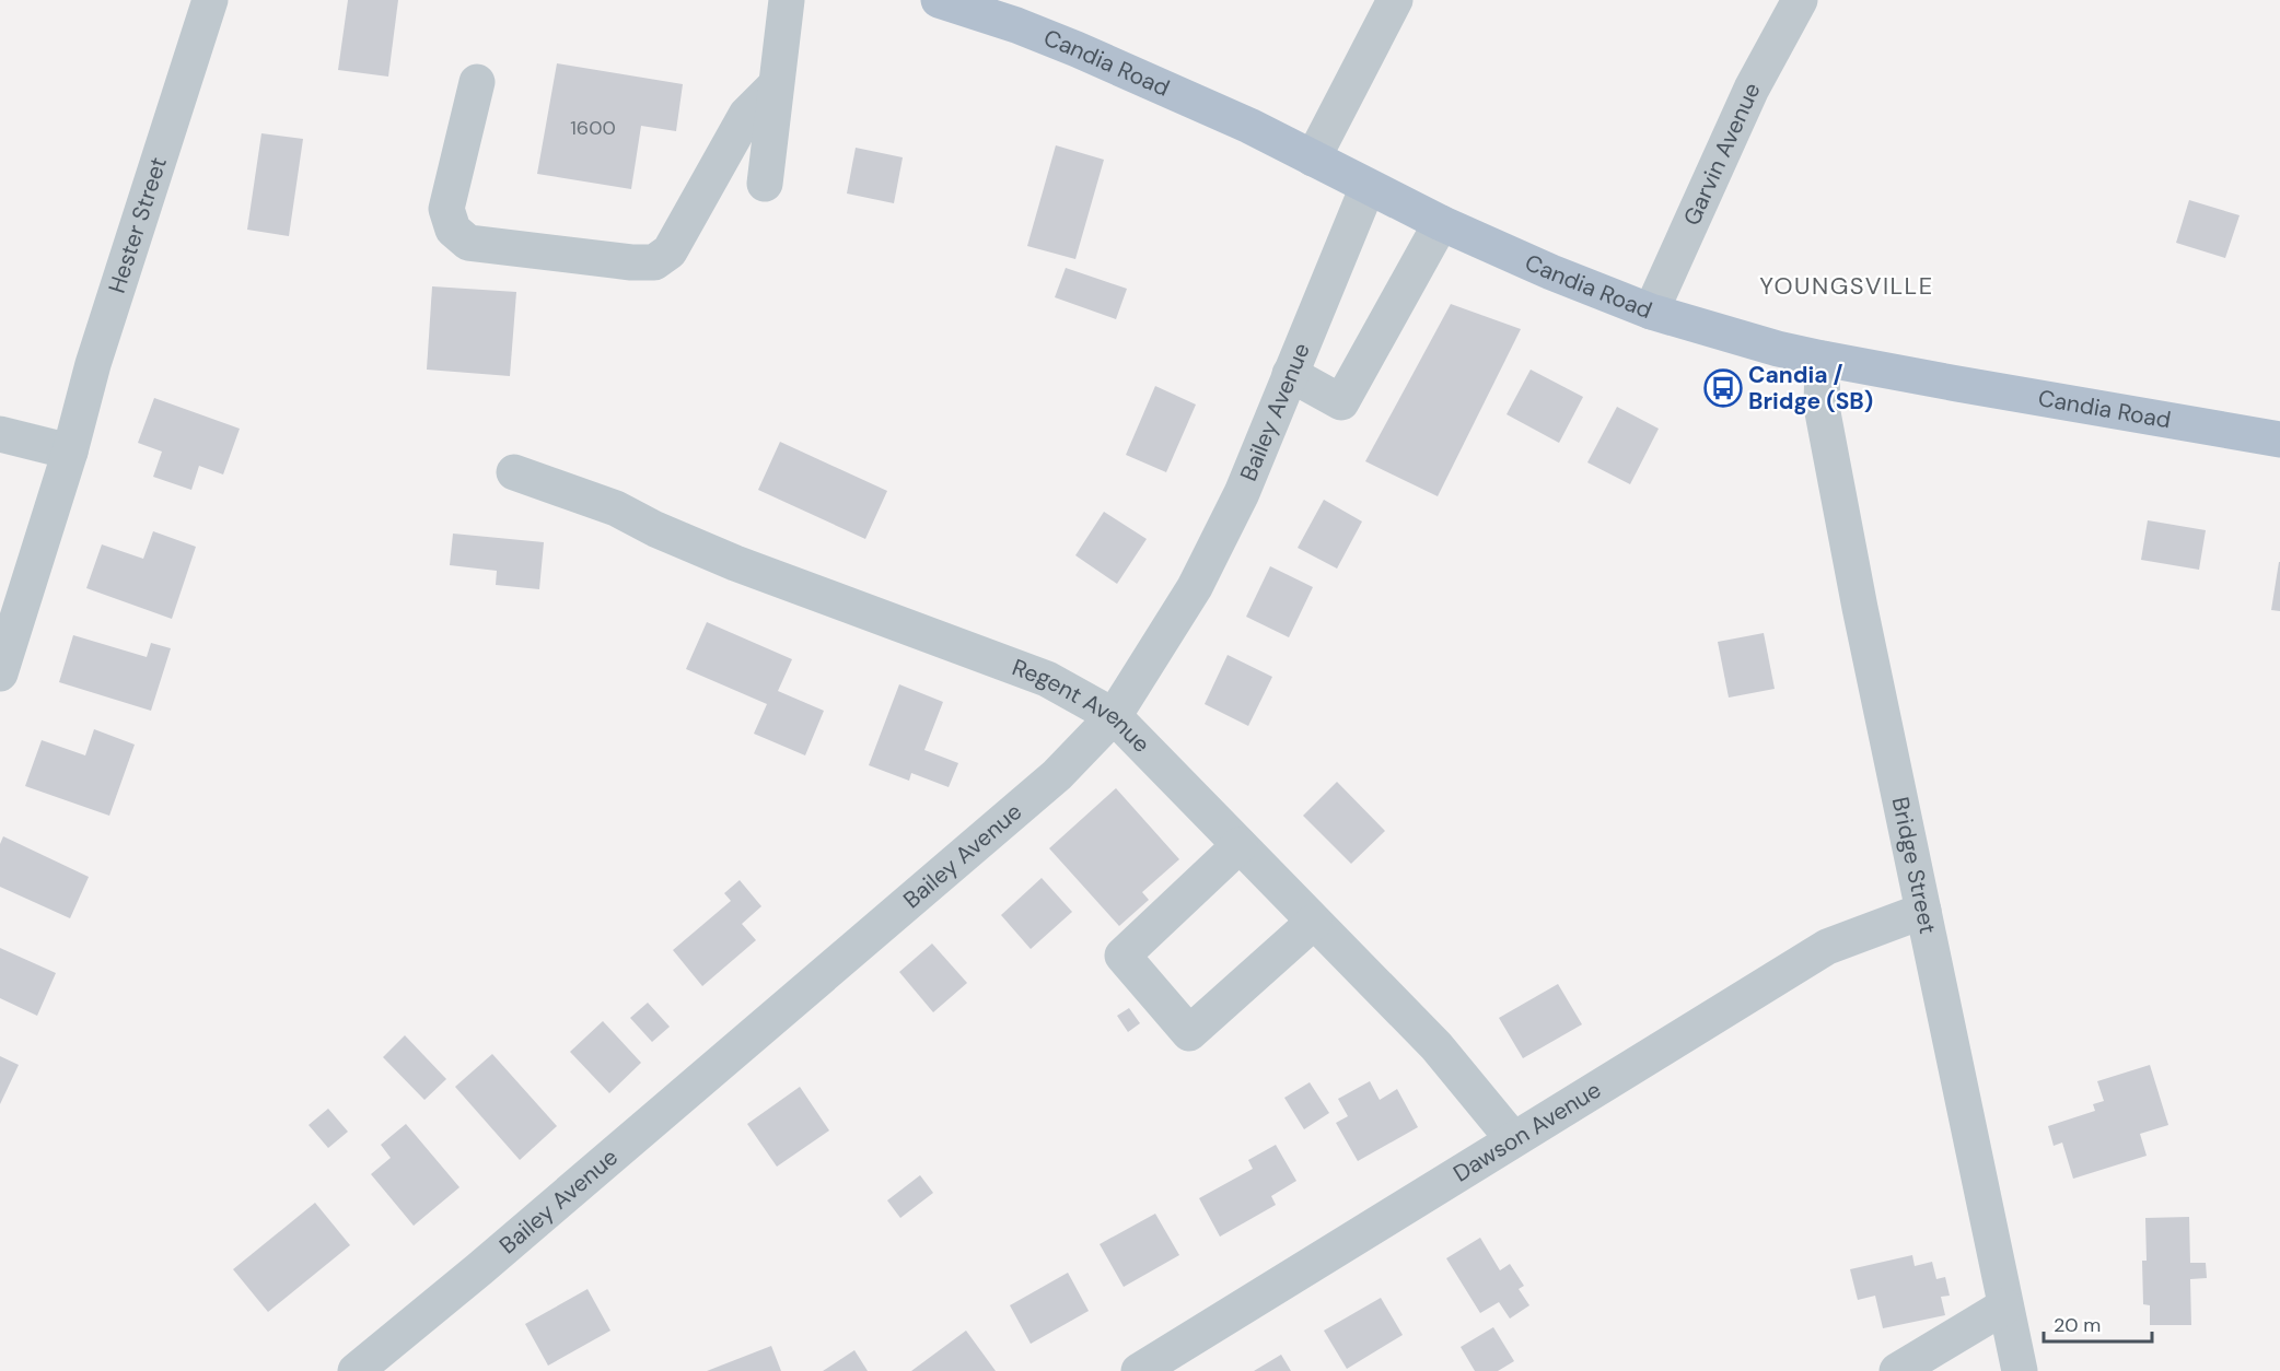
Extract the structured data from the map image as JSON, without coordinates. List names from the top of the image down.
{
  "streets": {
    "main road": ["Candia Road"],
    "street": [
      "Garvin Avenue",
      "Hester Street",
      "Bailey Avenue",
      "Regent Avenue",
      "Bridge Street",
      "Dawson Avenue"
    ]
  },
  "crossings": [
    ["Candia Road", "Garvin Avenue"],
    ["Candia Road", "Bailey Avenue"],
    ["Candia Road", "Bridge Street"],
    ["Bailey Avenue", "Regent Avenue"],
    ["Regent Avenue", "Dawson Avenue"],
    ["Bridge Street", "Dawson Avenue"]
  ],
  "districts": ["YOUNGSVILLE"],
  "places": {
    "bus stop": ["Candia / Bridge (SB)"]
  },
  "house_numbers": ["1600"],
  "scale_bar": "20 m"
}
